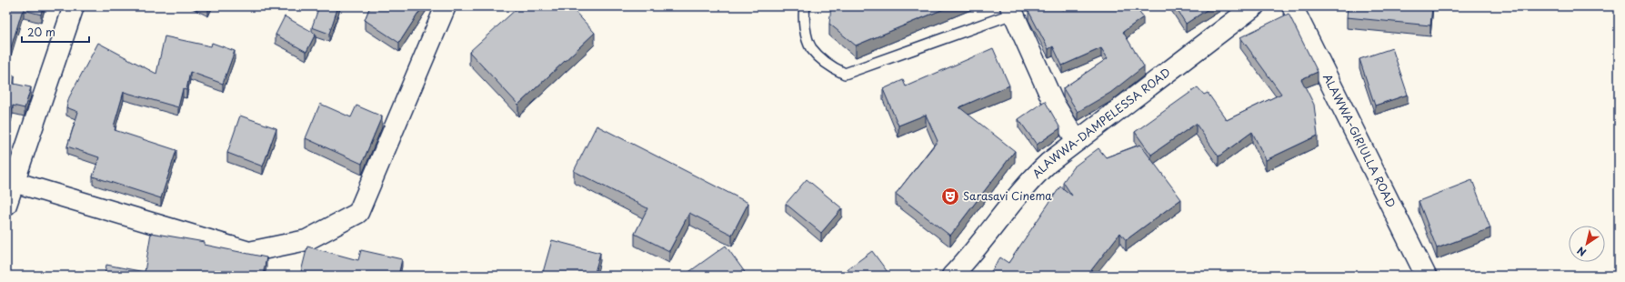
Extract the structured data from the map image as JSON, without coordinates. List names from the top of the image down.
{
  "streets": {
    "street": ["ALAWWA-DAMPELESSA ROAD", "ALAWWA-GIRIULLA ROAD"]
  },
  "places": {
    "theatre": ["Sarasavi Cinema"]
  },
  "scale_bar": "20 m",
  "north": "bottom left"
}
